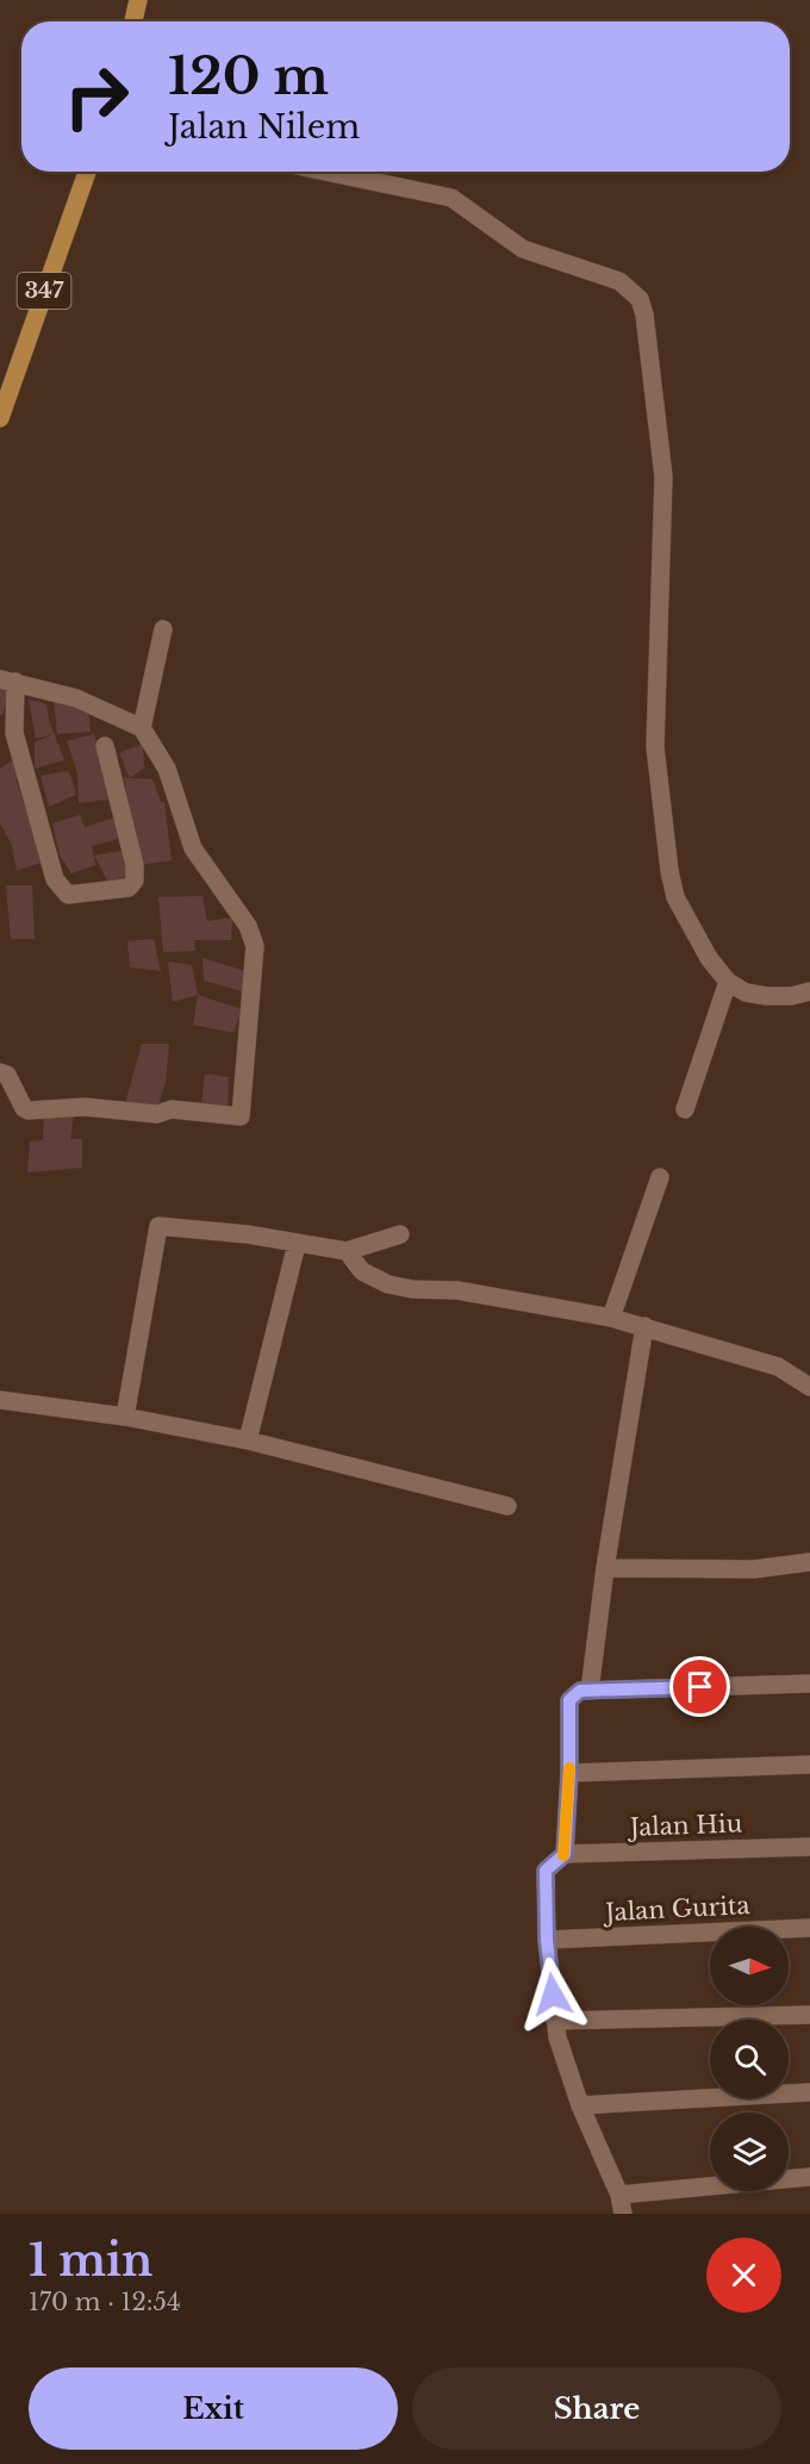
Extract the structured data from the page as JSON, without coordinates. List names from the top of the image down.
{
  "streets": {
    "main road": ["347"],
    "street": ["Jalan Hiu", "Jalan Gurita"]
  },
  "north": "right",
  "page": {
    "turn": ["120 m", "Jalan Nilem"],
    "heading": ["1 min", "170 m · 12:54"],
    "buttons": ["Exit", "Share"]
  }
}
